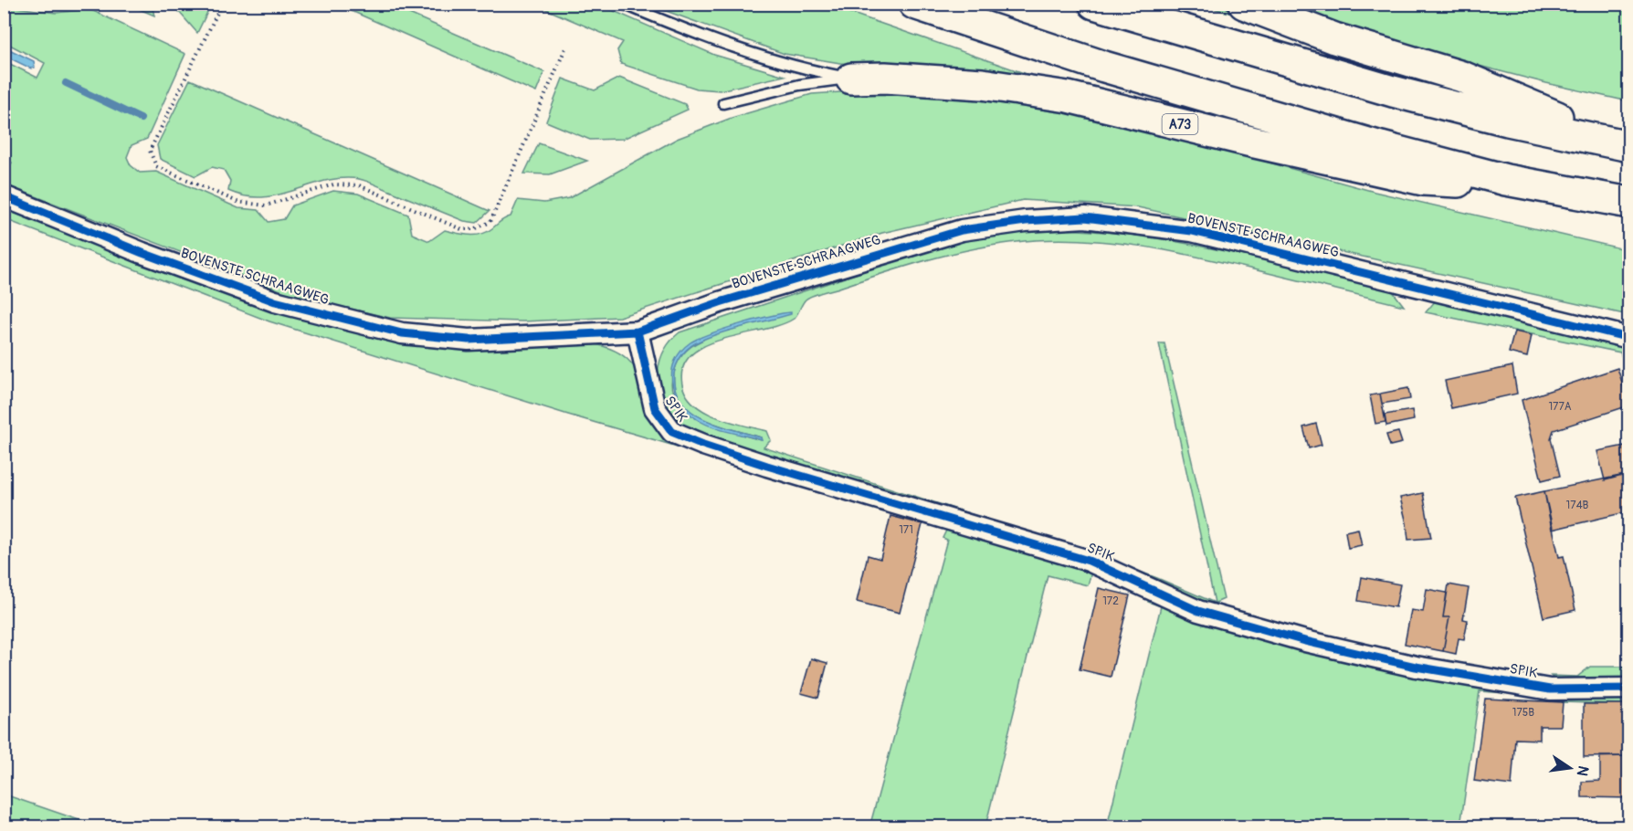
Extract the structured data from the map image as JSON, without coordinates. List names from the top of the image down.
{
  "streets": {
    "highway": ["A73"],
    "street": ["BOVENSTE SCHRAAGWEG", "SPIK"]
  },
  "crossings": [
    ["BOVENSTE SCHRAAGWEG", "SPIK"]
  ],
  "house_numbers": [
    "177A",
    "174B",
    "171",
    "172",
    "175B"
  ],
  "north": "right"
}
